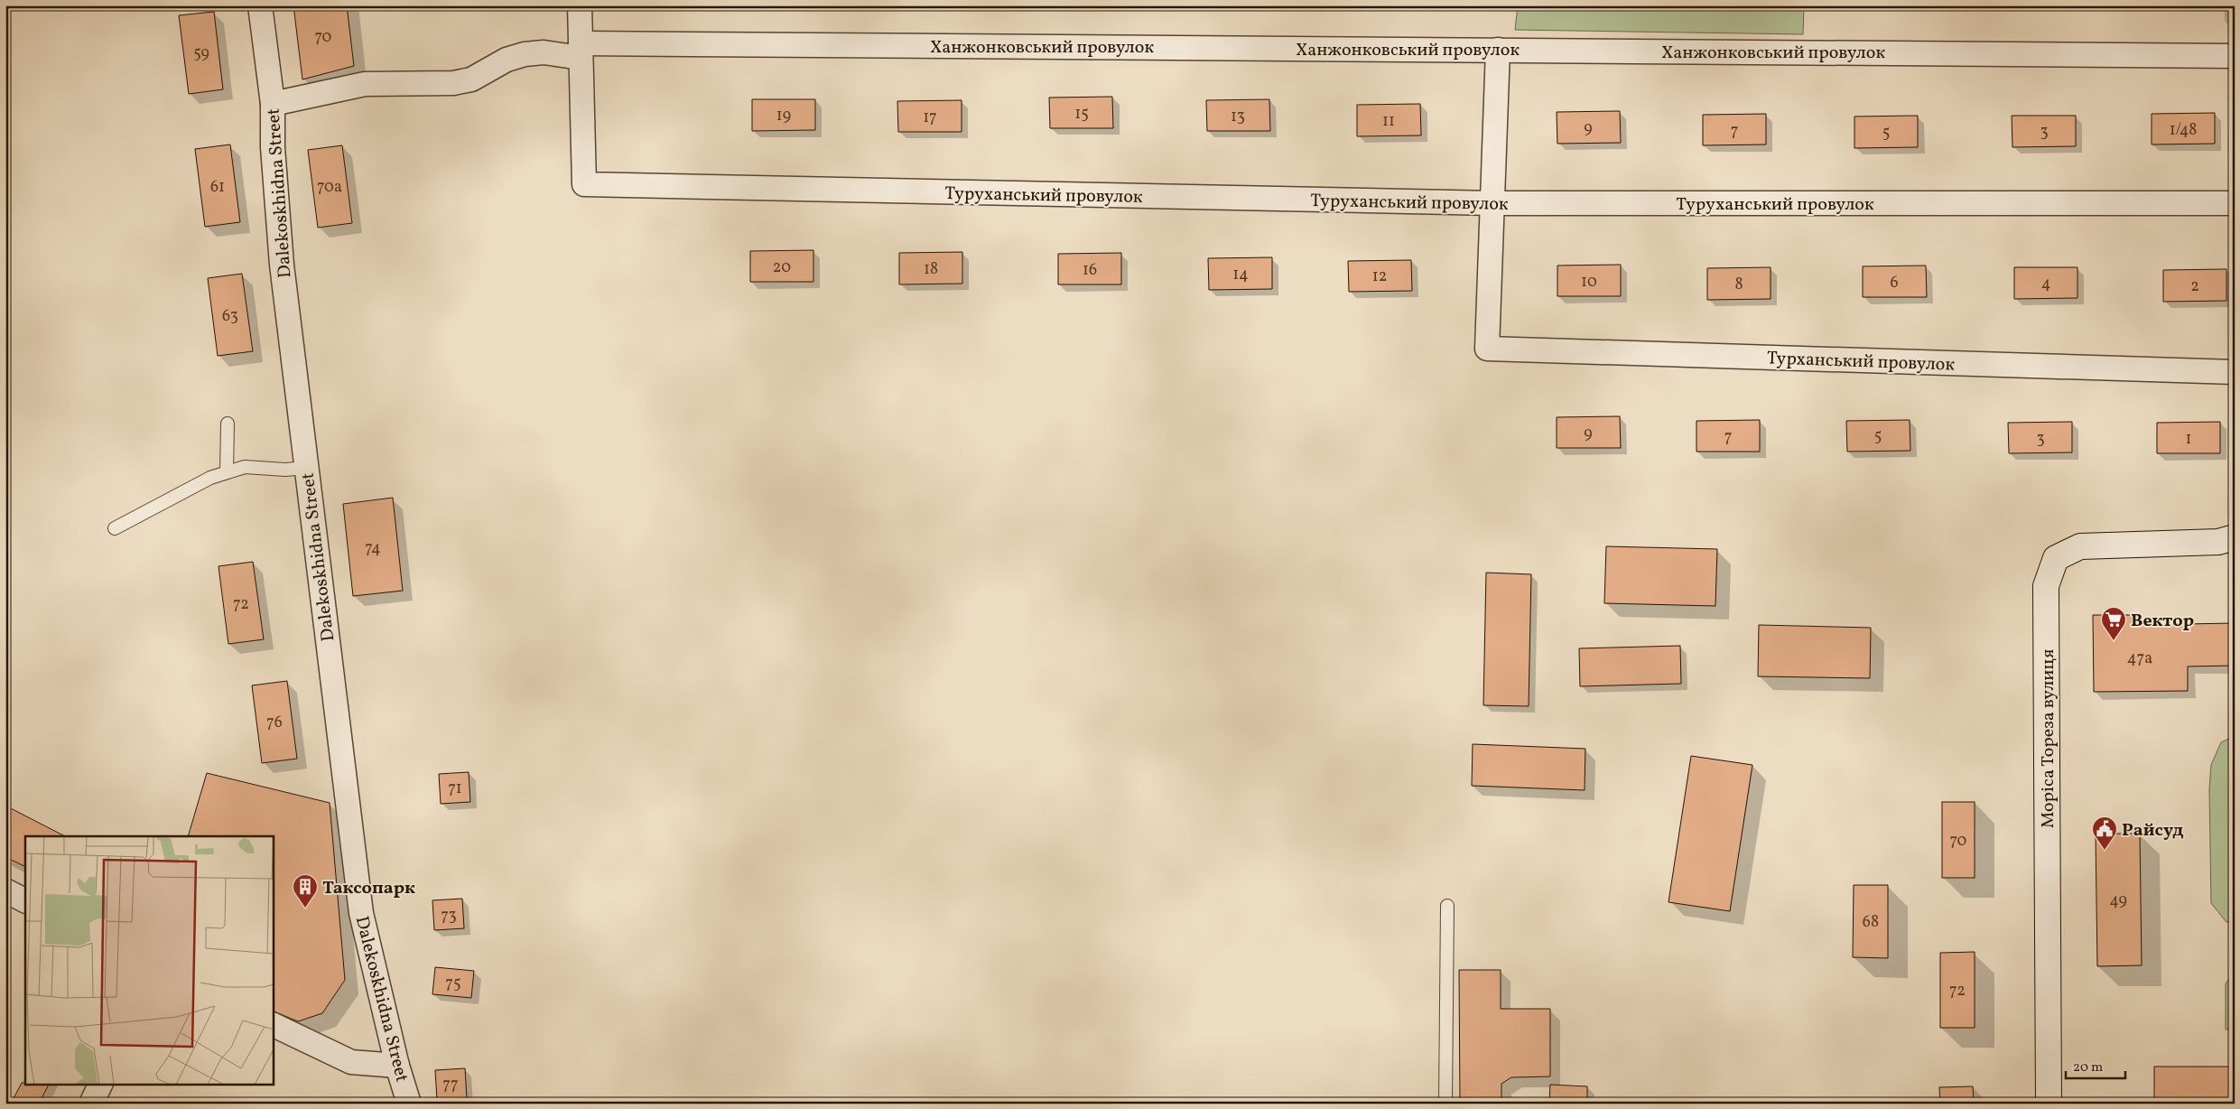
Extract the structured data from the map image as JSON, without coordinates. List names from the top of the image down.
{
  "streets": {
    "street": [
      "Ханжонковський провулок",
      "Dalekoskhidna Street",
      "Туруханський провулок",
      "Турханський провулок",
      "Моріса Тореза вулиця"
    ]
  },
  "crossings": [
    ["Ханжонковський провулок", "Dalekoskhidna Street"],
    ["Ханжонковський провулок", "Туруханський провулок"],
    ["Туруханський провулок", "Турханський провулок"]
  ],
  "places": {
    "supermarket": ["Вектор"],
    "public building": ["Райсуд"],
    "building": ["Таксопарк"]
  },
  "house_numbers": [
    "70",
    "59",
    "15",
    "19",
    "13",
    "17",
    "11",
    "9",
    "1/48",
    "7",
    "3",
    "5",
    "61",
    "70а",
    "20",
    "18",
    "16",
    "14",
    "12",
    "10",
    "6",
    "4",
    "8",
    "2",
    "63",
    "9",
    "5",
    "7",
    "3",
    "1",
    "74",
    "72",
    "47а",
    "76",
    "71",
    "70",
    "49",
    "73",
    "68",
    "75",
    "72",
    "77"
  ],
  "scale_bar": "20 m"
}
